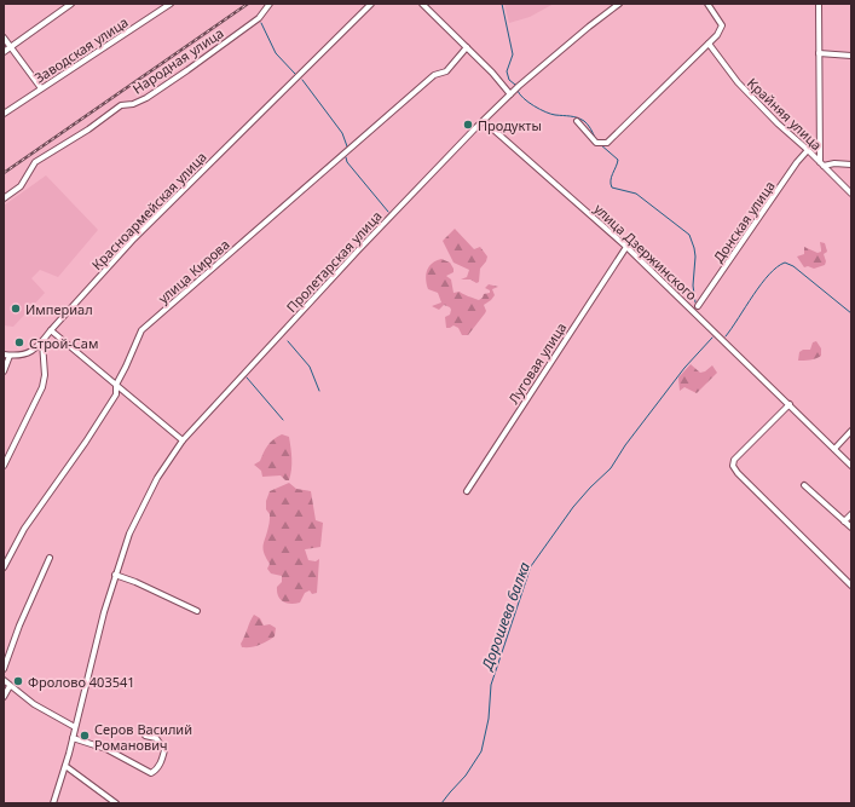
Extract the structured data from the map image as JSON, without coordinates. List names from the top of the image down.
{
  "streets": {
    "street": [
      "Заводская улица",
      "Народная улица",
      "Крайняя улица",
      "Красноармейская улица",
      "Донская улица",
      "улица Дзержинского",
      "Пролетарская улица",
      "улица Кирова",
      "Луговая улица"
    ]
  },
  "crossings": [
    ["Крайняя улица", "Донская улица"],
    ["улица Дзержинского", "Пролетарская улица"],
    ["улица Дзержинского", "Луговая улица"]
  ],
  "water": ["Дорошева балка"],
  "places": [
    "Продукты",
    "Империал",
    "Строй-Сам",
    "Фролово 403541",
    "Серов Василий Романович"
  ]
}
